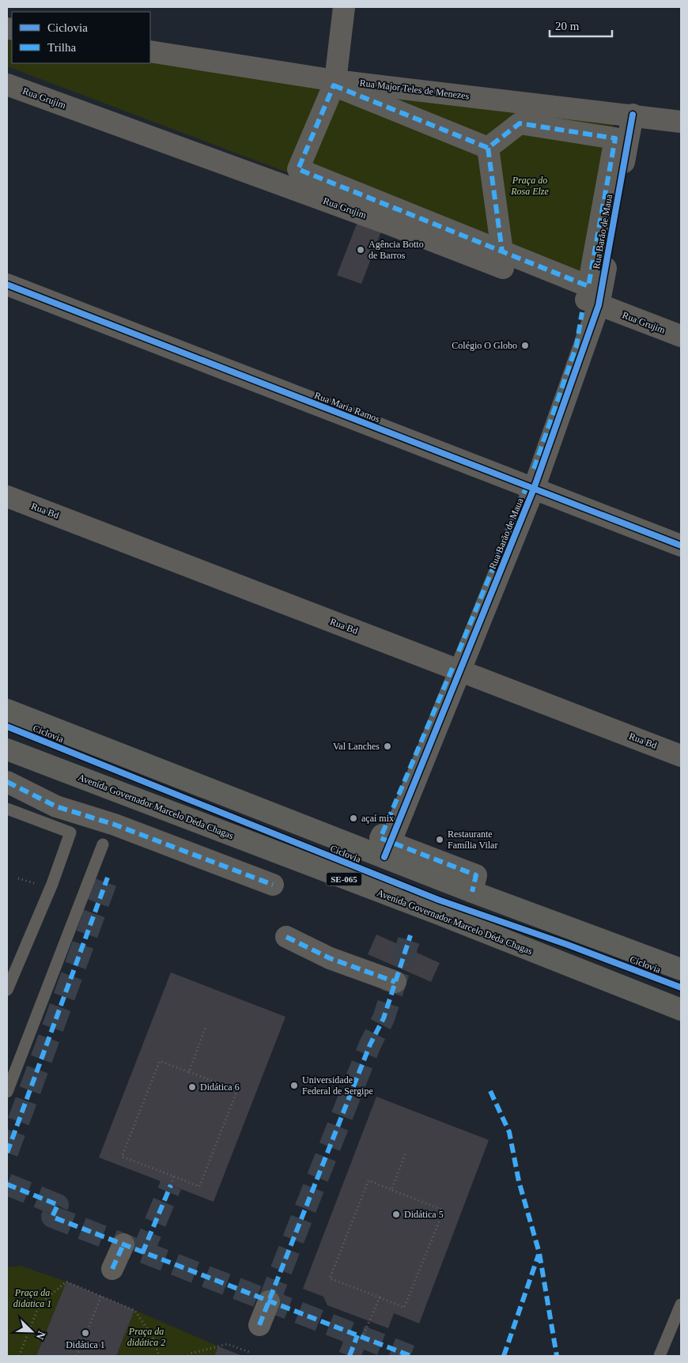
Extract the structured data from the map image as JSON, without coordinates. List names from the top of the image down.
{
  "streets": {
    "main road": ["Avenida Governador Marcelo Déda Chagas", "SE-065"],
    "street": [
      "Rua Major Teles de Menezes",
      "Rua Grujim",
      "Rua Barão de Maua",
      "Rua Maria Ramos",
      "Rua Bd"
    ],
    "cycle path": ["Ciclovia"]
  },
  "crossings": [
    ["Rua Major Teles de Menezes", "Rua Barão de Maua"],
    ["Rua Grujim", "Rua Barão de Maua"],
    ["Rua Barão de Maua", "Rua Maria Ramos"],
    ["Rua Barão de Maua", "Rua Bd"]
  ],
  "parks": ["Praça do Rosa Elze", "Praça da didatica 1", "Praça da didática 2"],
  "places": [
    "Agência Botto de Barros",
    "Colégio O Globo",
    "Val Lanches",
    "açaí mix",
    "Restaurante Família Vilar",
    "Universidade Federal de Sergipe",
    "Didática 6",
    "Didática 5",
    "Didática 1"
  ],
  "legend": ["Ciclovia", "Trilha"],
  "scale_bar": "20 m",
  "north": "bottom right"
}
